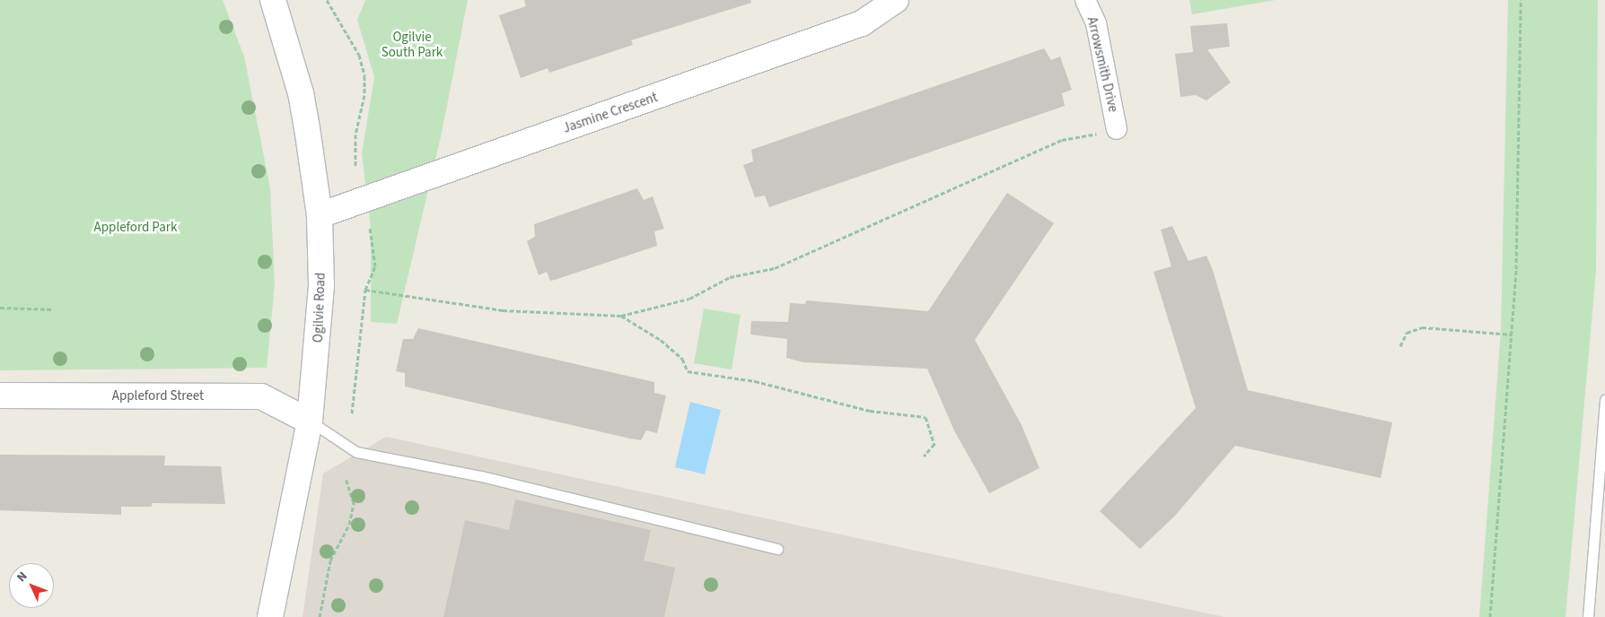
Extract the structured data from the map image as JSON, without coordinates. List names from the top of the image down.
{
  "streets": {
    "street": [
      "Arrowsmith Drive",
      "Jasmine Crescent",
      "Ogilvie Road",
      "Appleford Street"
    ]
  },
  "crossings": [
    ["Jasmine Crescent", "Ogilvie Road"],
    ["Ogilvie Road", "Appleford Street"]
  ],
  "parks": ["Ogilvie South Park", "Appleford Park"],
  "north": "top left"
}
